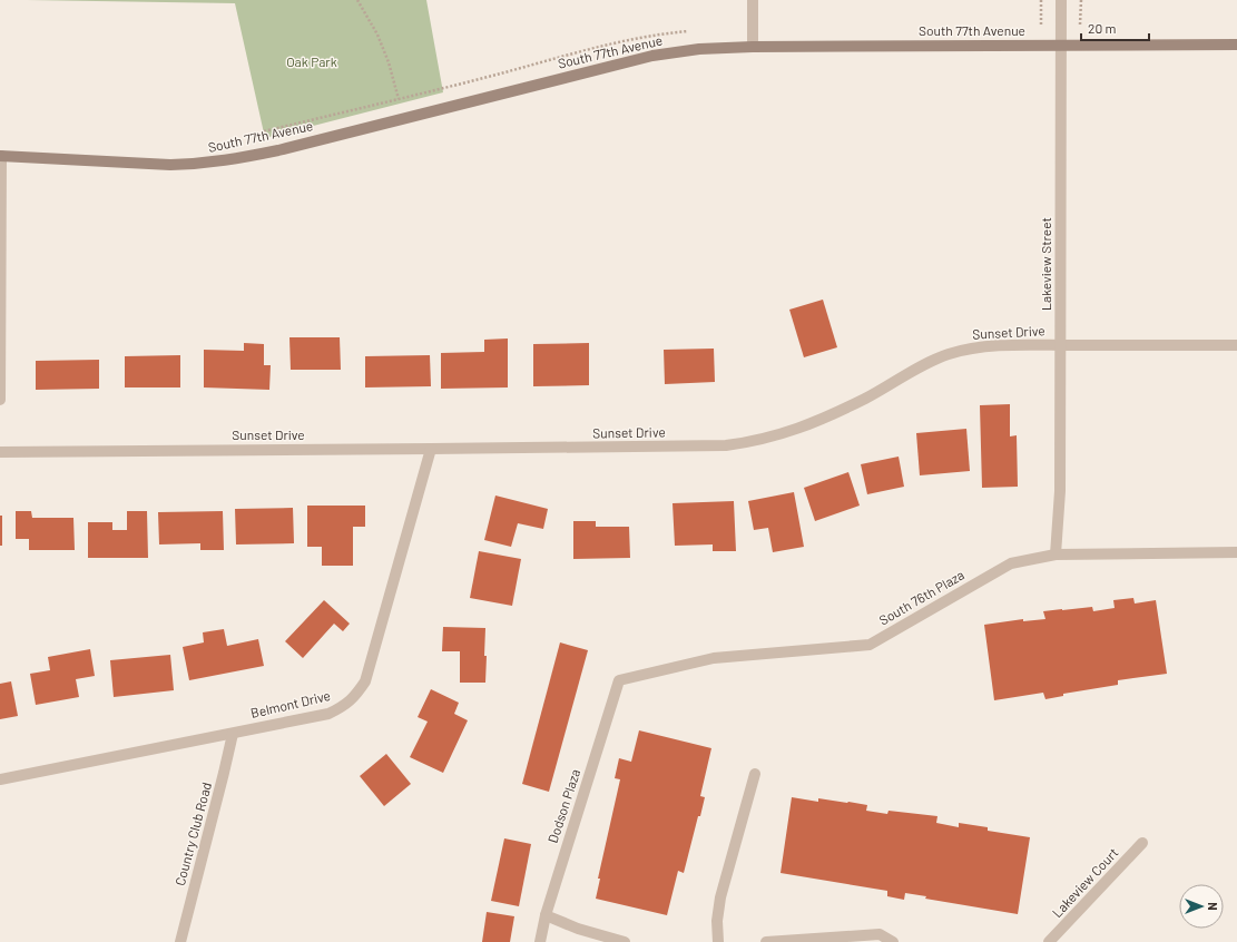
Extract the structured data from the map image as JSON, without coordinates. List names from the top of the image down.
{
  "streets": {
    "street": [
      "South 77th Avenue",
      "Lakeview Street",
      "Sunset Drive",
      "South 76th Plaza",
      "Belmont Drive",
      "Dodson Plaza",
      "Country Club Road",
      "Lakeview Court"
    ]
  },
  "crossings": [
    ["South 77th Avenue", "Lakeview Street"],
    ["Lakeview Street", "Sunset Drive"],
    ["Lakeview Street", "South 76th Plaza"],
    ["Sunset Drive", "Belmont Drive"],
    ["South 76th Plaza", "Dodson Plaza"],
    ["Belmont Drive", "Country Club Road"]
  ],
  "parks": ["Oak Park"],
  "scale_bar": "20 m",
  "north": "right"
}
